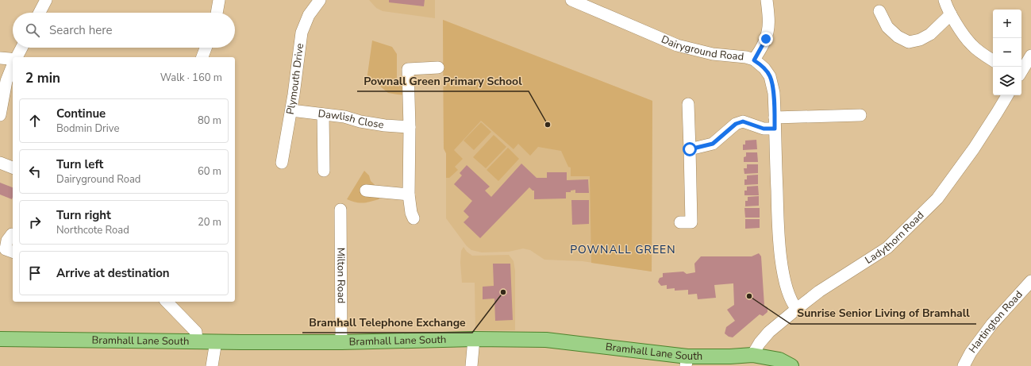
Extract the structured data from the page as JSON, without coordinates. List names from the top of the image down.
{
  "streets": {
    "main road": ["Bramhall Lane South"],
    "street": [
      "Dairyground Road",
      "Plymouth Drive",
      "Dawlish Close",
      "Ladythorn Road",
      "Milton Road",
      "Hartington Road"
    ]
  },
  "crossings": [
    ["Dairyground Road", "Ladythorn Road"],
    ["Plymouth Drive", "Dawlish Close"],
    ["Ladythorn Road", "Bramhall Lane South"],
    ["Milton Road", "Bramhall Lane South"]
  ],
  "districts": ["POWNALL GREEN"],
  "places": ["Pownall Green Primary School", "Bramhall Telephone Exchange", "Sunrise Senior Living of Bramhall"],
  "page": {
    "map_buttons": ["+", "−"],
    "search": "Search here",
    "heading": ["2 min", "Walk · 160 m"],
    "list": [
      ["Continue", "Bodmin Drive", "80 m"],
      ["Turn left", "Dairyground Road", "60 m"],
      ["Turn right", "Northcote Road", "20 m"],
      "Arrive at destination"
    ]
  }
}
